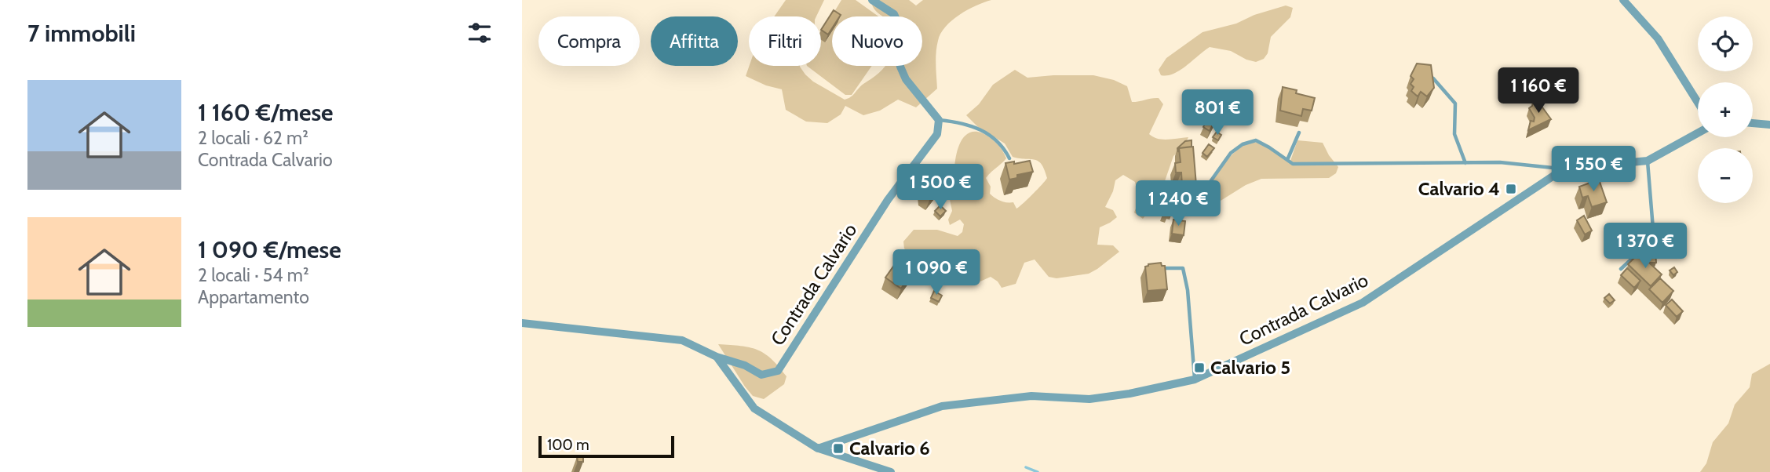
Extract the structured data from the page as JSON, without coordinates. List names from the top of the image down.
{
  "streets": {
    "street": ["Contrada Calvario"]
  },
  "places": {
    "transit": ["Calvario 4", "Calvario 5", "Calvario 6"]
  },
  "scale_bar": "100 m",
  "page": {
    "heading": "7 immobili",
    "map_buttons": ["+", "−"],
    "chip": [
      "Compra",
      "Affitta",
      "Filtri",
      "Nuovo"
    ],
    "list": [
      {
        "name": "1 160 €/mese",
        "note": "2 locali · 62 m² · Contrada Calvario"
      },
      {
        "name": "1 090 €/mese",
        "note": "2 locali · 54 m² · Appartamento"
      }
    ],
    "price": [
      "1 160 €",
      "801 €",
      "1 550 €",
      "1 500 €",
      "1 240 €",
      "1 370 €",
      "1 090 €"
    ],
    "scale": "100 m"
  }
}
